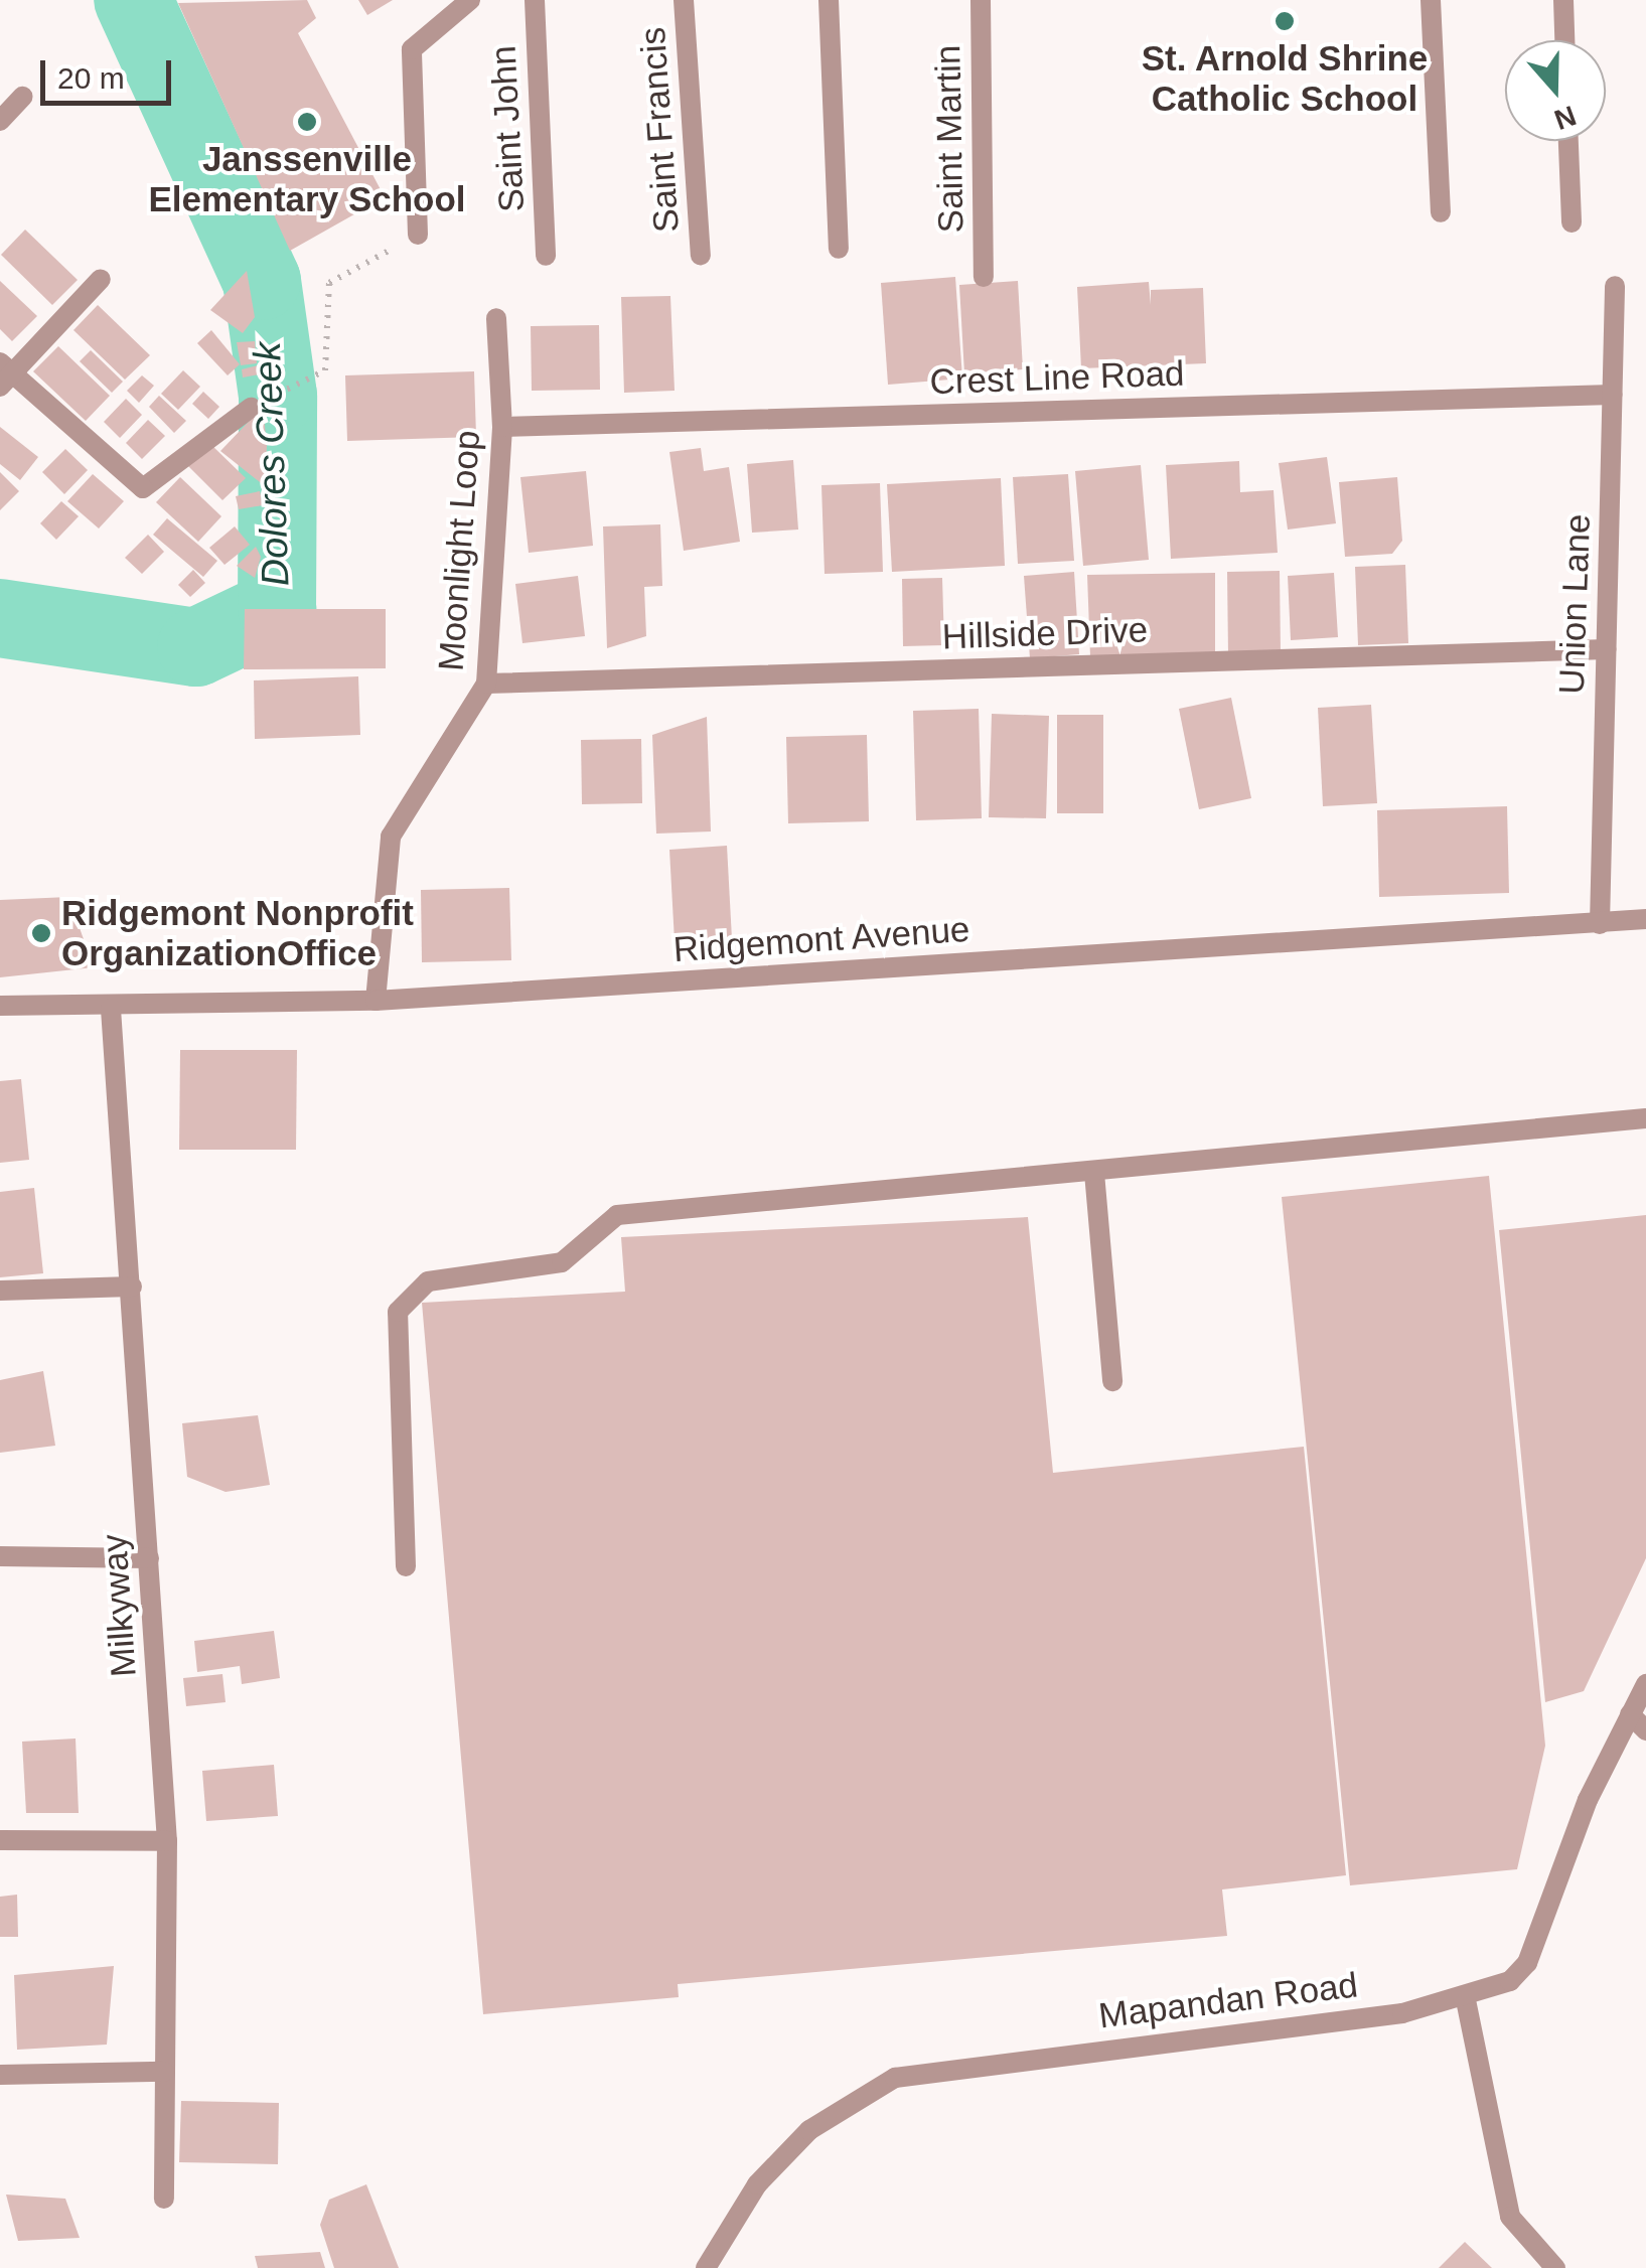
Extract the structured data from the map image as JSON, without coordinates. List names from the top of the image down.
{
  "streets": {
    "street": [
      "Saint John",
      "Saint Francis",
      "Saint Martin",
      "Crest Line Road",
      "Moonlight Loop",
      "Union Lane",
      "Hillside Drive",
      "Ridgemont Avenue",
      "Milkyway",
      "Mapandan Road"
    ]
  },
  "crossings": [
    ["Crest Line Road", "Moonlight Loop"],
    ["Crest Line Road", "Union Lane"],
    ["Moonlight Loop", "Hillside Drive"],
    ["Moonlight Loop", "Ridgemont Avenue"],
    ["Union Lane", "Hillside Drive"],
    ["Union Lane", "Ridgemont Avenue"],
    ["Ridgemont Avenue", "Milkyway"]
  ],
  "water": ["Dolores Creek"],
  "places": ["St. Arnold Shrine Catholic School", "Janssenville Elementary School", "Ridgemont Nonprofit OrganizationOffice"],
  "scale_bar": "20 m",
  "north": "bottom"
}
